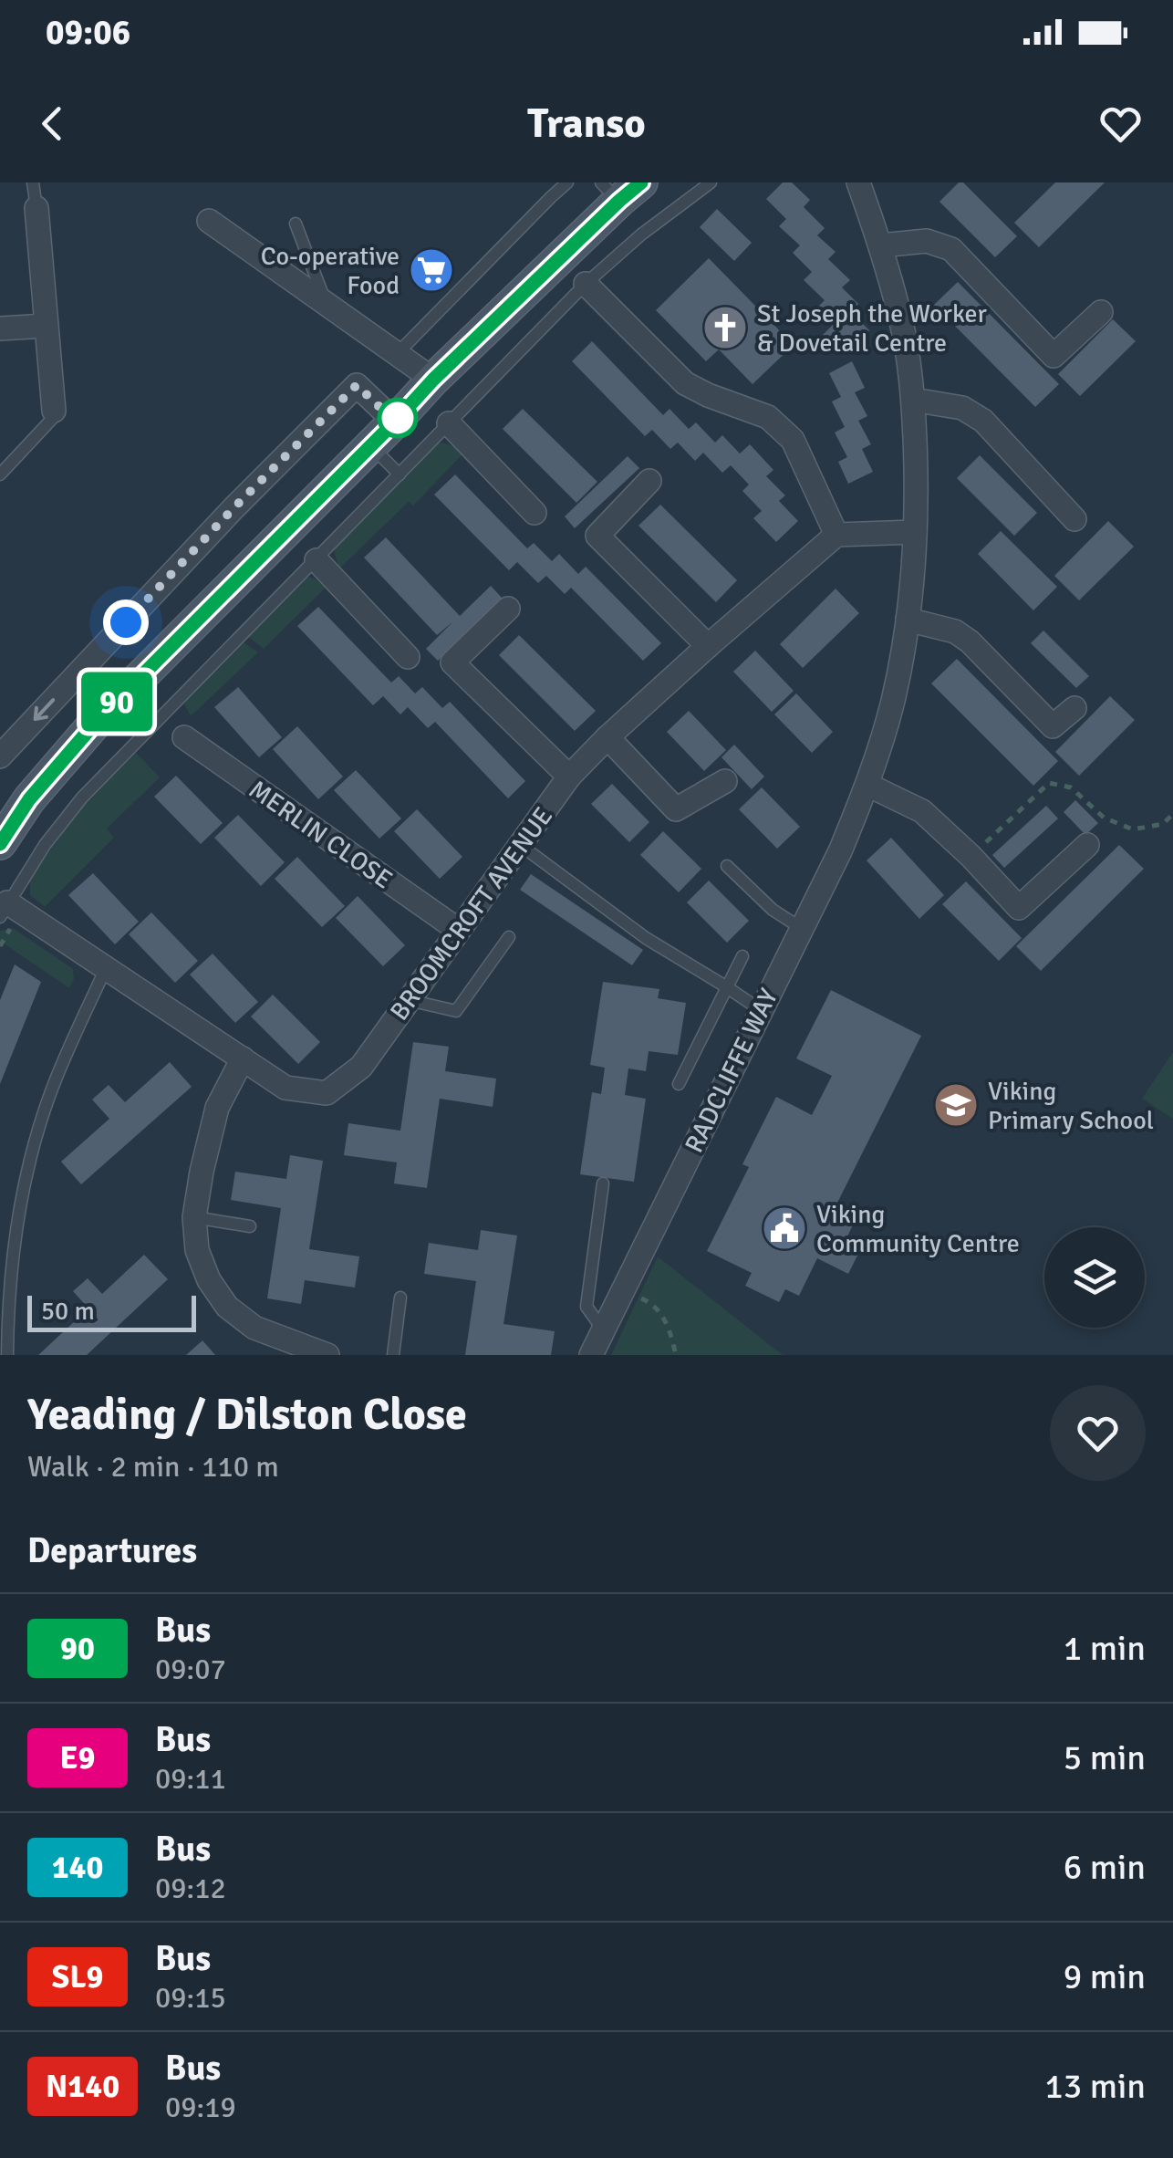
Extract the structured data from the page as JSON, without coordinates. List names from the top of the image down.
{
  "streets": {
    "street": ["MERLIN CLOSE", "BROOMCROFT AVENUE", "RADCLIFFE WAY"]
  },
  "crossings": [
    ["MERLIN CLOSE", "BROOMCROFT AVENUE"]
  ],
  "places": {
    "supermarket": ["Co-operative Food"],
    "church": ["St Joseph the Worker & Dovetail Centre"],
    "school or university": ["Viking Primary School"],
    "public building": ["Viking Community Centre"]
  },
  "lines": ["bus line 90"],
  "scale_bar": "50 m",
  "page": {
    "status": "09:06",
    "header": "Transo",
    "on_map": "90",
    "scale": "50 m",
    "heading": [
      ["Yeading / Dilston Close", "Walk · 2 min · 110 m"],
      "Departures"
    ],
    "list": [
      {
        "mark": "90",
        "name": "Bus",
        "note": "09:07",
        "value": "1 min"
      },
      {
        "mark": "E9",
        "name": "Bus",
        "note": "09:11",
        "value": "5 min"
      },
      {
        "mark": "140",
        "name": "Bus",
        "note": "09:12",
        "value": "6 min"
      },
      {
        "mark": "SL9",
        "name": "Bus",
        "note": "09:15",
        "value": "9 min"
      },
      {
        "mark": "N140",
        "name": "Bus",
        "note": "09:19",
        "value": "13 min"
      }
    ]
  }
}
